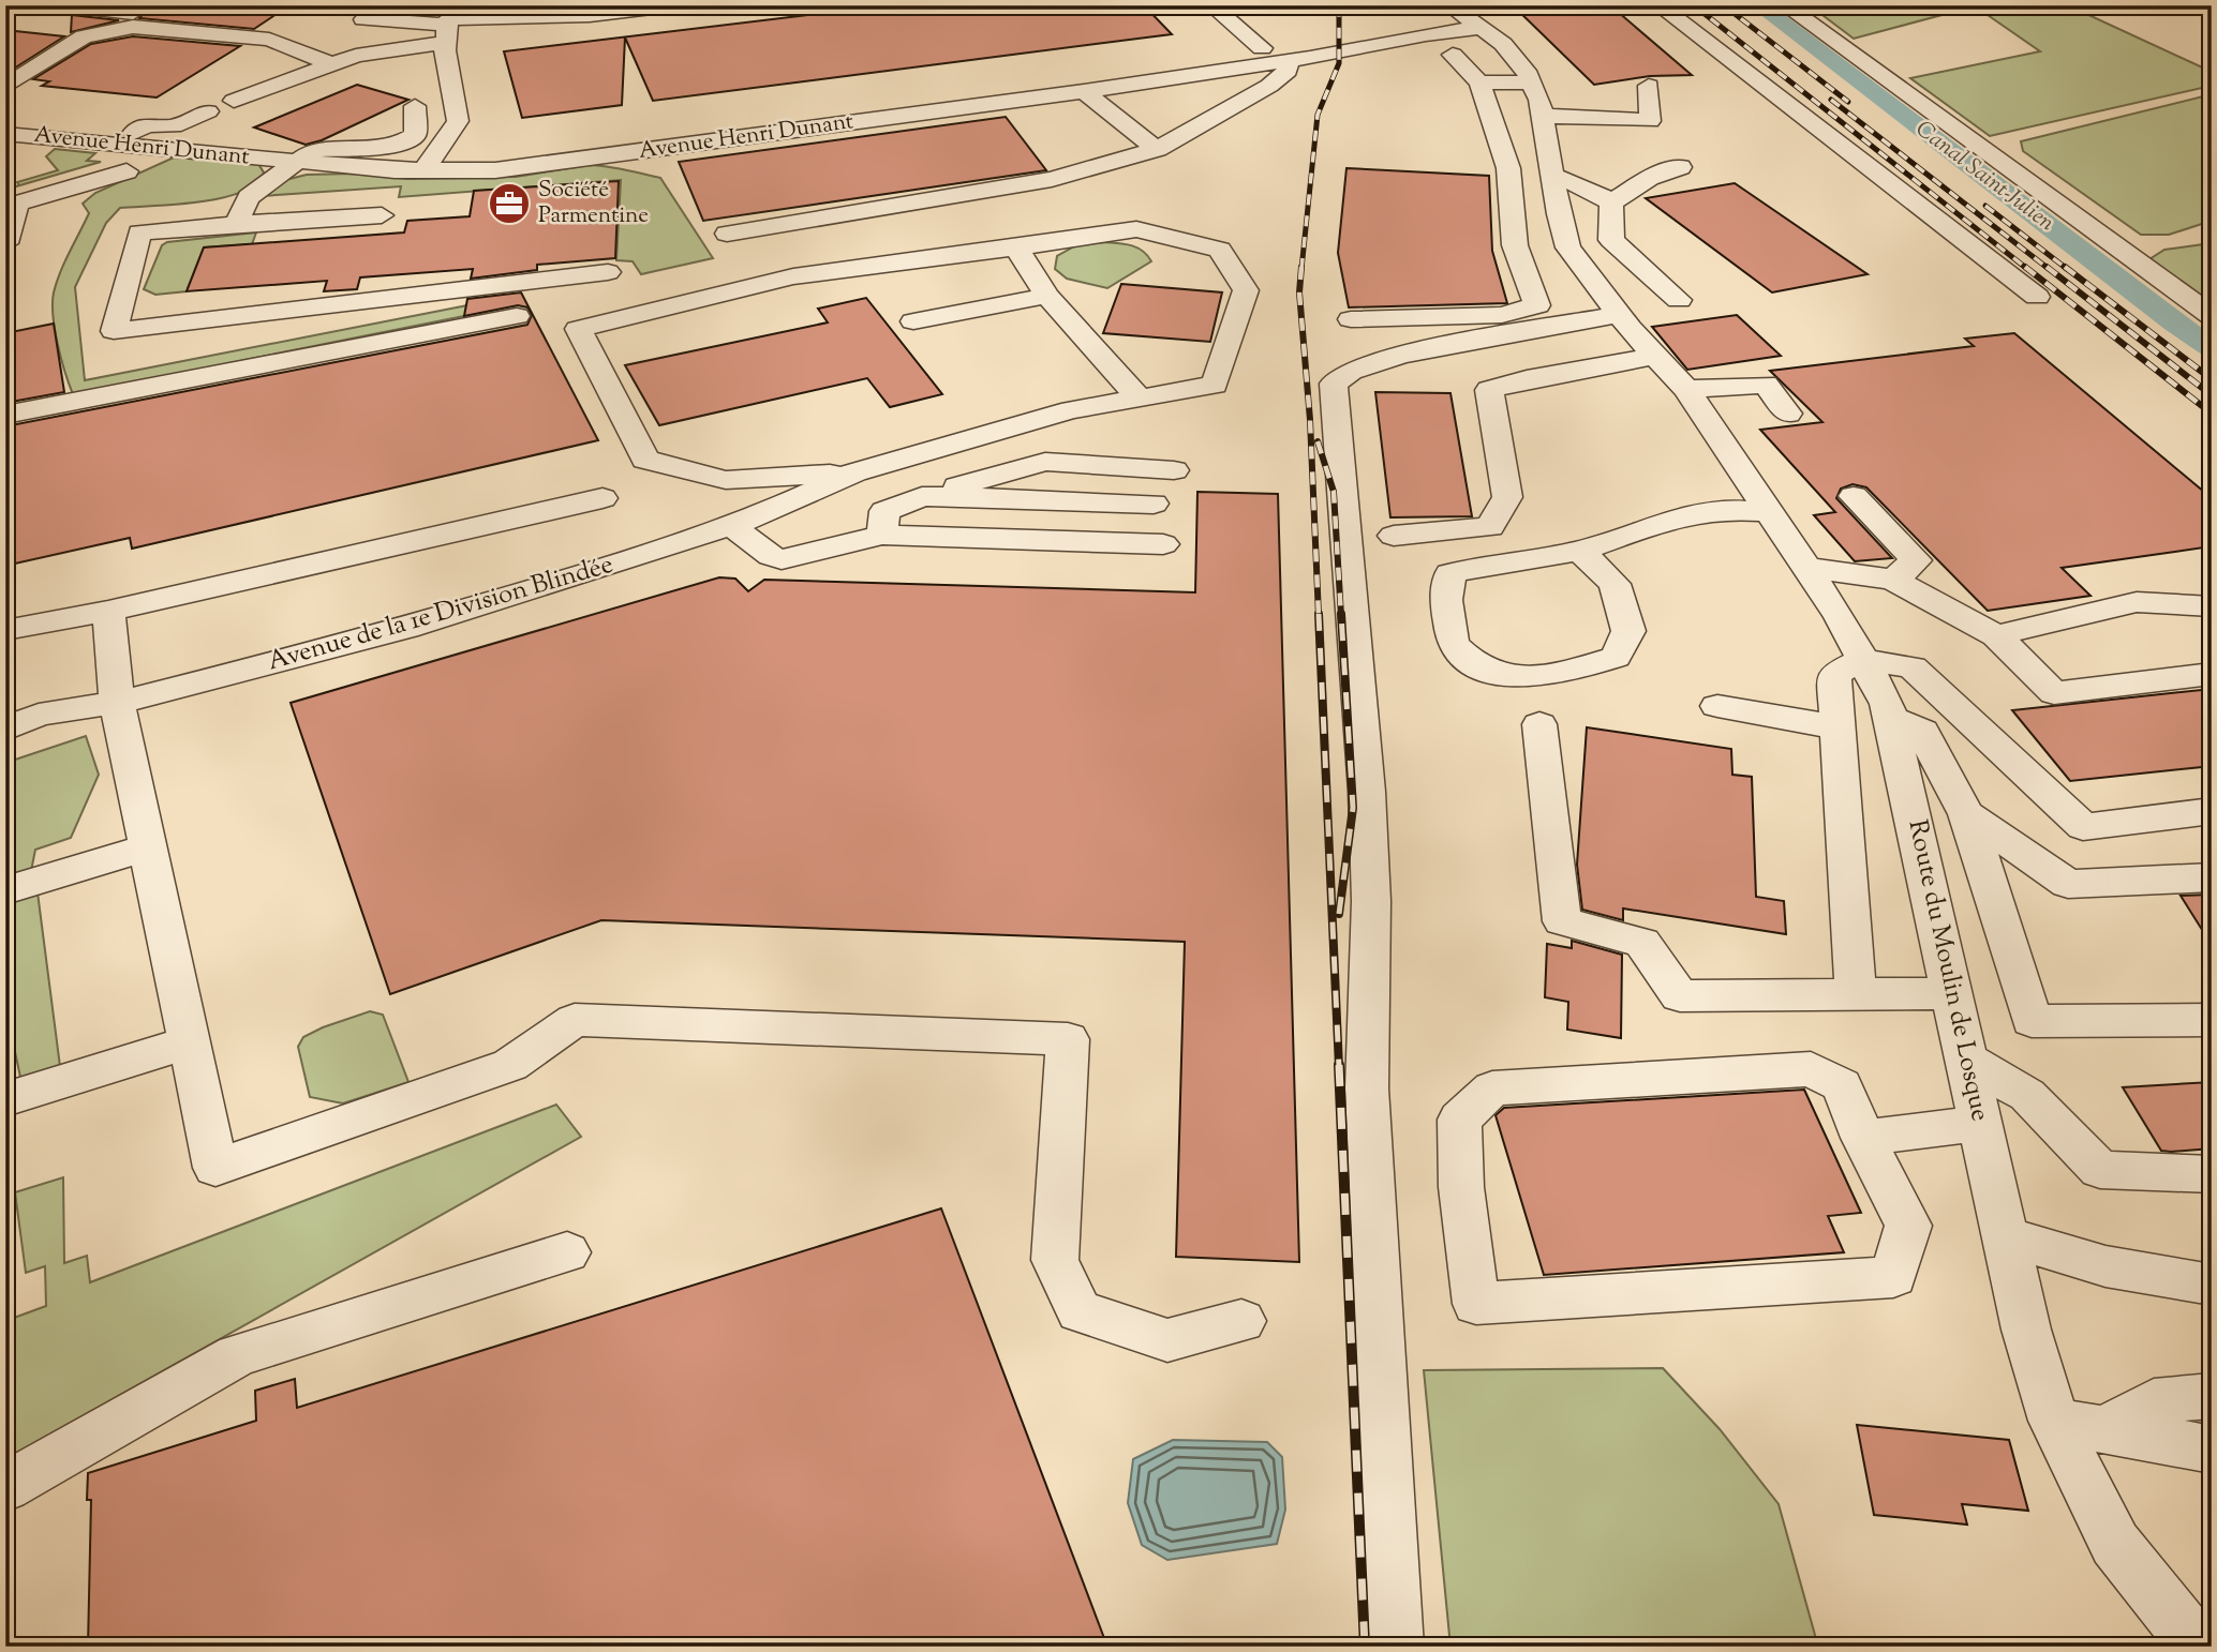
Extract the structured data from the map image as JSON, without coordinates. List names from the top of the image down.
{
  "streets": {
    "street": ["Avenue Henri Dunant", "Avenue de la 1e Division Blindée", "Route du Moulin de Losque"]
  },
  "crossings": [
    ["Avenue Henri Dunant", "Route du Moulin de Losque"]
  ],
  "water": ["Canal Saint-Julien"],
  "places": {
    "office": ["Société Parmentine"]
  }
}
